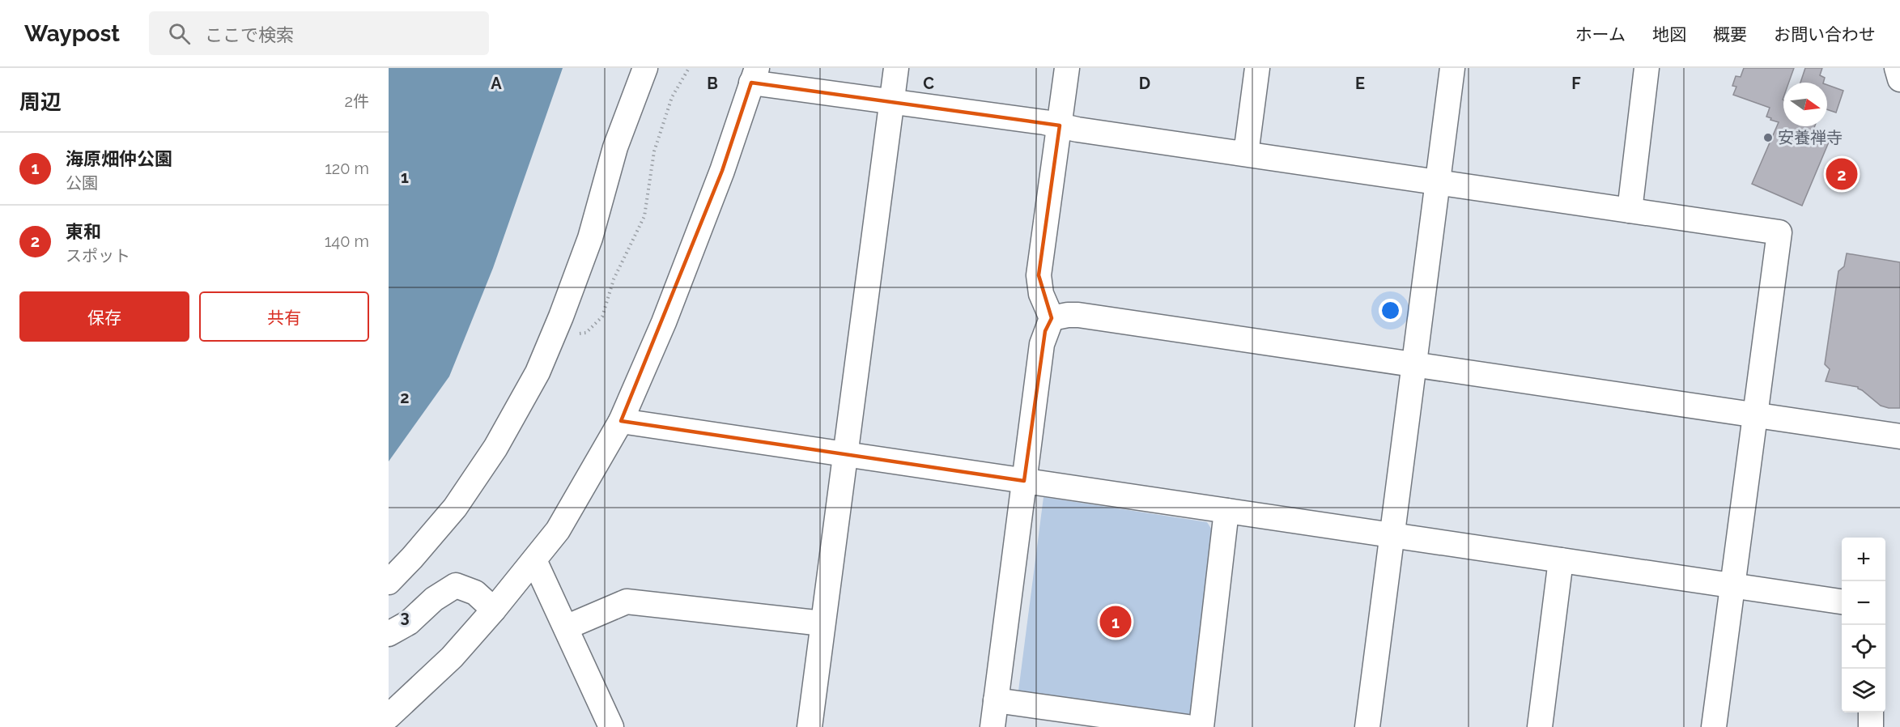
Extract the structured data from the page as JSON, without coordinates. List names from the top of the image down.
{
  "places": ["安養禅寺"],
  "north": "right",
  "page": {
    "header": "Waypost",
    "search": "ここで検索",
    "nav": [
      "ホーム",
      "地図",
      "概要",
      "お問い合わせ"
    ],
    "heading": ["周辺", "2件"],
    "list": [
      {
        "mark": "1",
        "name": "海原畑仲公園",
        "note": "公園",
        "value": "120 m"
      },
      {
        "mark": "2",
        "name": "東和",
        "note": "スポット",
        "value": "140 m"
      }
    ],
    "pins": ["2", "1"],
    "buttons": ["保存", "共有"],
    "map_buttons": ["+", "−"]
  },
  "grid": {
    "columns": [
      "A",
      "B",
      "C",
      "D",
      "E",
      "F"
    ],
    "rows": ["1", "2", "3"]
  }
}
